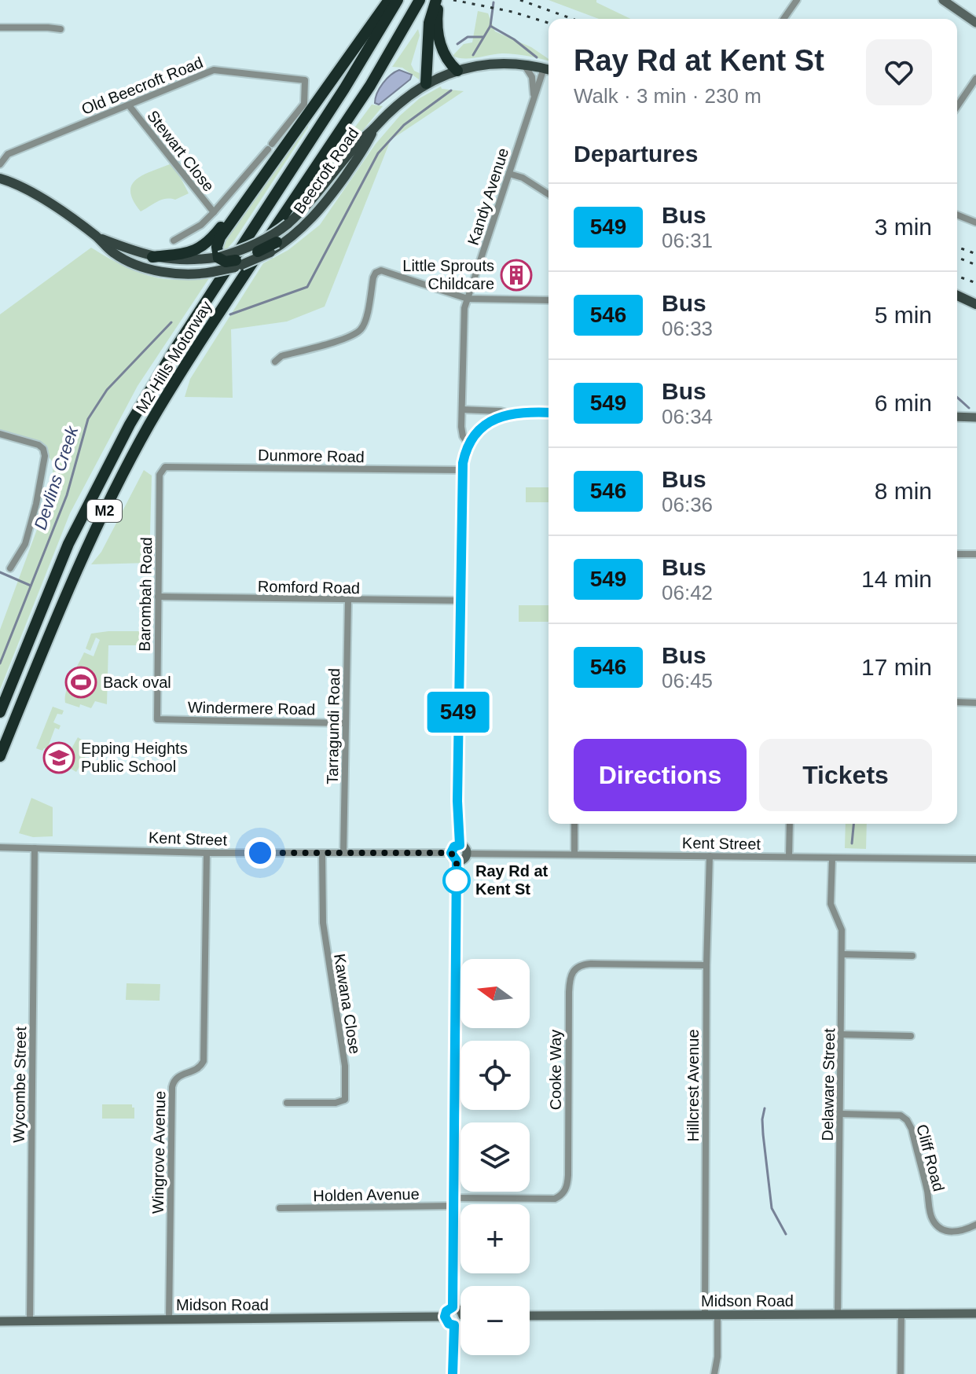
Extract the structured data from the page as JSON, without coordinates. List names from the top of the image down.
{
  "streets": {
    "highway": ["M2 Hills Motorway", "M2"],
    "main road": ["Beecroft Road"],
    "street": [
      "Old Beecroft Road",
      "Stewart Close",
      "Kandy Avenue",
      "Dunmore Road",
      "Romford Road",
      "Barombah Road",
      "Windermere Road",
      "Tarragundi Road",
      "Kent Street",
      "Kawana Close",
      "Cooke Way",
      "Wycombe Street",
      "Delaware Street",
      "Hillcrest Avenue",
      "Wingrove Avenue",
      "Cliff Road",
      "Holden Avenue",
      "Midson Road"
    ]
  },
  "crossings": [
    ["Old Beecroft Road", "Stewart Close"],
    ["Beecroft Road", "Kandy Avenue"],
    ["Dunmore Road", "Barombah Road"],
    ["Romford Road", "Barombah Road"],
    ["Romford Road", "Tarragundi Road"],
    ["Barombah Road", "Windermere Road"],
    ["Windermere Road", "Tarragundi Road"],
    ["Tarragundi Road", "Kent Street"],
    ["Kent Street", "Kawana Close"],
    ["Kent Street", "Wycombe Street"],
    ["Kent Street", "Delaware Street"],
    ["Kent Street", "Hillcrest Avenue"],
    ["Kent Street", "Wingrove Avenue"],
    ["Cooke Way", "Hillcrest Avenue"],
    ["Cooke Way", "Holden Avenue"],
    ["Wycombe Street", "Midson Road"],
    ["Delaware Street", "Cliff Road"],
    ["Delaware Street", "Midson Road"],
    ["Hillcrest Avenue", "Midson Road"],
    ["Wingrove Avenue", "Midson Road"]
  ],
  "water": ["Devlins Creek"],
  "places": {
    "building": ["Little Sprouts Childcare"],
    "sports": ["Back oval"],
    "school or university": ["Epping Heights Public School"],
    "other": ["Ray Rd at Kent St"]
  },
  "lines": ["bus line 549"],
  "north": "left",
  "page": {
    "on_map": "549",
    "heading": [
      ["Ray Rd at Kent St", "Walk · 3 min · 230 m"],
      "Departures"
    ],
    "list": [
      {
        "mark": "549",
        "name": "Bus",
        "note": "06:31",
        "value": "3 min"
      },
      {
        "mark": "546",
        "name": "Bus",
        "note": "06:33",
        "value": "5 min"
      },
      {
        "mark": "549",
        "name": "Bus",
        "note": "06:34",
        "value": "6 min"
      },
      {
        "mark": "546",
        "name": "Bus",
        "note": "06:36",
        "value": "8 min"
      },
      {
        "mark": "549",
        "name": "Bus",
        "note": "06:42",
        "value": "14 min"
      },
      {
        "mark": "546",
        "name": "Bus",
        "note": "06:45",
        "value": "17 min"
      }
    ],
    "buttons": ["Directions", "Tickets"],
    "map_buttons": ["+", "−"]
  }
}
